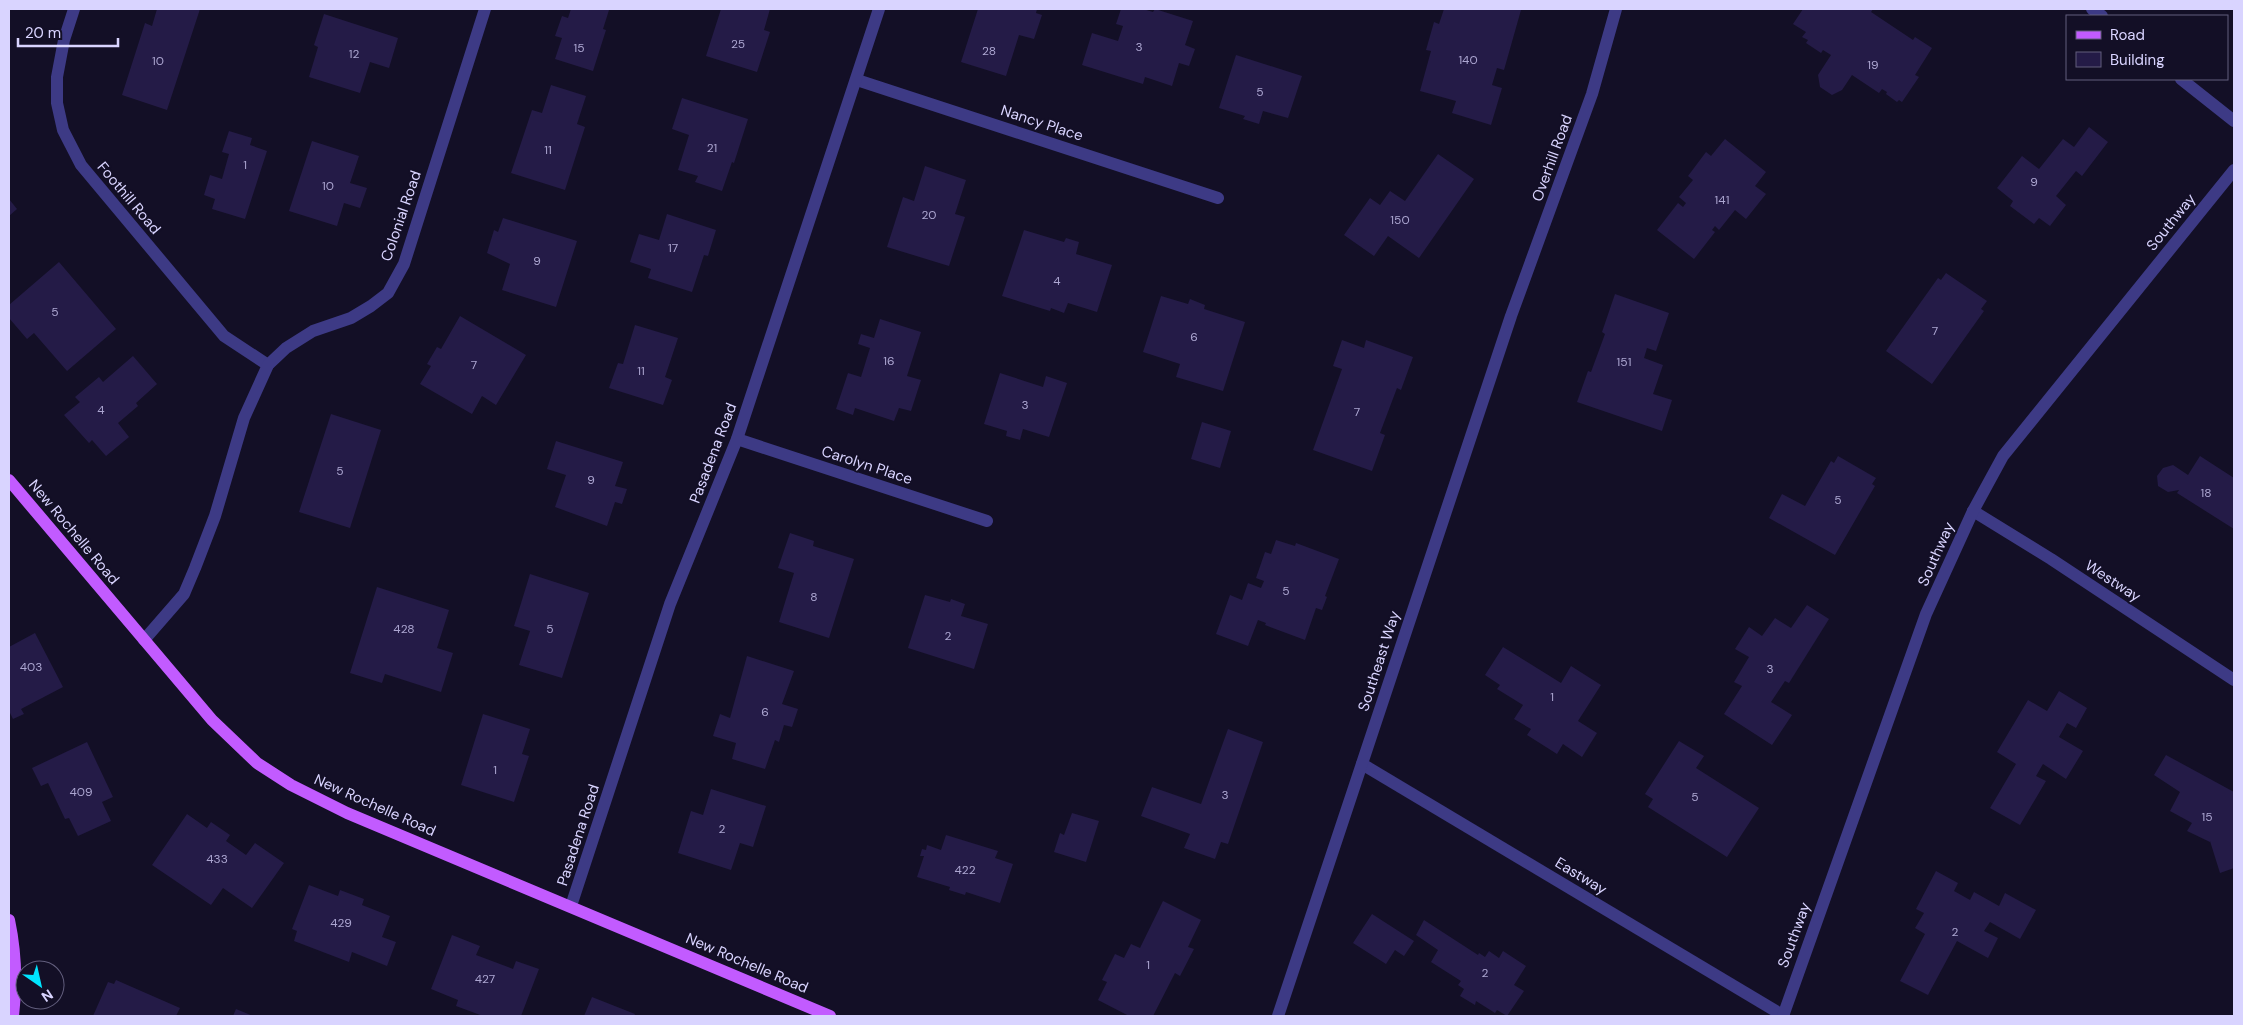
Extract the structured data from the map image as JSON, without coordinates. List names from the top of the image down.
{
  "streets": {
    "main road": ["New Rochelle Road"],
    "street": [
      "Nancy Place",
      "Overhill Road",
      "Foothill Road",
      "Colonial Road",
      "Southway",
      "Pasadena Road",
      "Carolyn Place",
      "Westway",
      "Southeast Way",
      "Eastway"
    ]
  },
  "crossings": [
    ["Nancy Place", "Pasadena Road"],
    ["Overhill Road", "Southeast Way"],
    ["Foothill Road", "Colonial Road"],
    ["Colonial Road", "New Rochelle Road"],
    ["Southway", "Westway"],
    ["Southway", "Eastway"],
    ["Pasadena Road", "Carolyn Place"],
    ["Pasadena Road", "New Rochelle Road"],
    ["Southeast Way", "Eastway"]
  ],
  "house_numbers": [
    "25",
    "3",
    "15",
    "28",
    "12",
    "140",
    "10",
    "19",
    "5",
    "21",
    "11",
    "1",
    "9",
    "10",
    "141",
    "20",
    "150",
    "17",
    "9",
    "4",
    "5",
    "7",
    "6",
    "16",
    "151",
    "7",
    "11",
    "3",
    "4",
    "7",
    "5",
    "9",
    "18",
    "5",
    "5",
    "8",
    "428",
    "5",
    "2",
    "403",
    "3",
    "1",
    "6",
    "1",
    "409",
    "3",
    "5",
    "15",
    "2",
    "433",
    "422",
    "429",
    "2",
    "1",
    "2",
    "427"
  ],
  "legend": ["Road", "Building"],
  "scale_bar": "20 m",
  "north": "bottom right"
}
